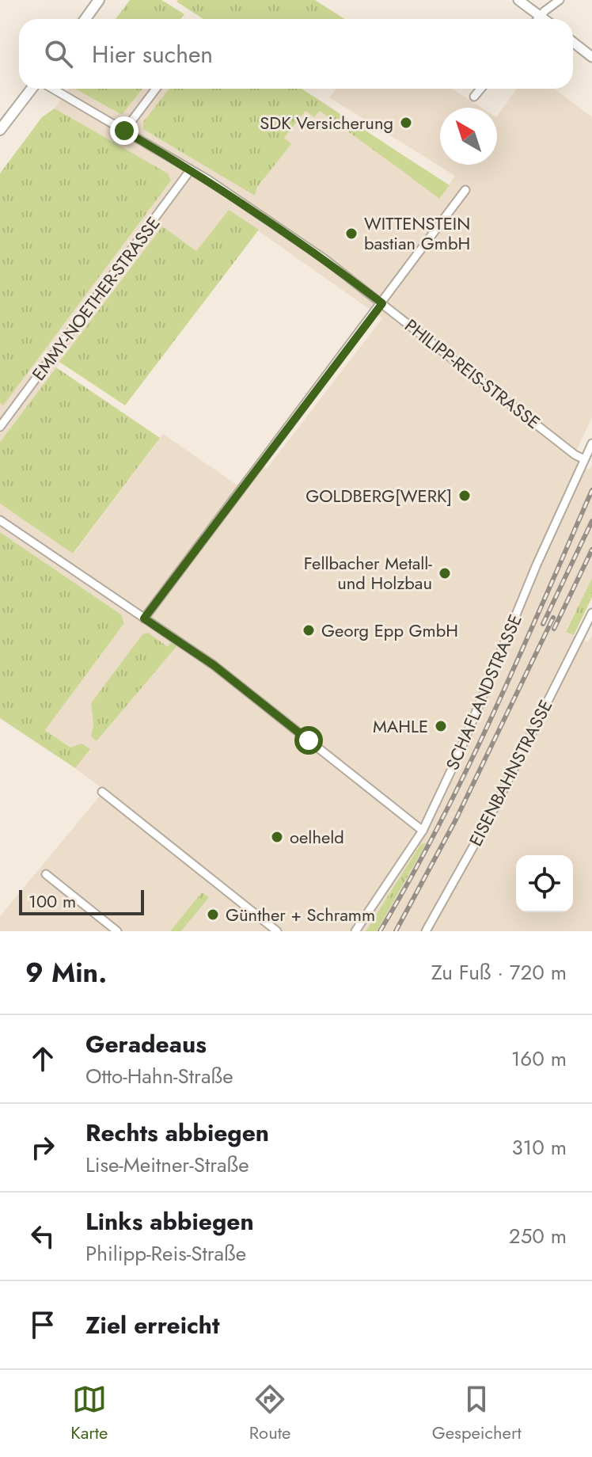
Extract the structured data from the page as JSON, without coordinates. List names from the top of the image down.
{
  "streets": {
    "street": [
      "EMMY-NOETHER-STRASSE",
      "PHILIPP-REIS-STRASSE",
      "SCHAFLANDSTRASSE",
      "EISENBAHNSTRASSE"
    ]
  },
  "crossings": [
    ["EMMY-NOETHER-STRASSE", "PHILIPP-REIS-STRASSE"],
    ["PHILIPP-REIS-STRASSE", "SCHAFLANDSTRASSE"]
  ],
  "places": [
    "SDK Versicherung",
    "WITTENSTEIN bastian GmbH",
    "GOLDBERG[WERK]",
    "Fellbacher Metall- und Holzbau",
    "Georg Epp GmbH",
    "MAHLE",
    "oelheld",
    "Günther + Schramm"
  ],
  "scale_bar": "100 m",
  "north": "top left",
  "page": {
    "search": "Hier suchen",
    "scale": "100 m",
    "heading": ["9 Min.", "Zu Fuß · 720 m"],
    "list": [
      ["Geradeaus", "Otto-Hahn-Straße", "160 m"],
      ["Rechts abbiegen", "Lise-Meitner-Straße", "310 m"],
      ["Links abbiegen", "Philipp-Reis-Straße", "250 m"],
      "Ziel erreicht"
    ],
    "nav": ["Karte", "Route", "Gespeichert"]
  }
}
